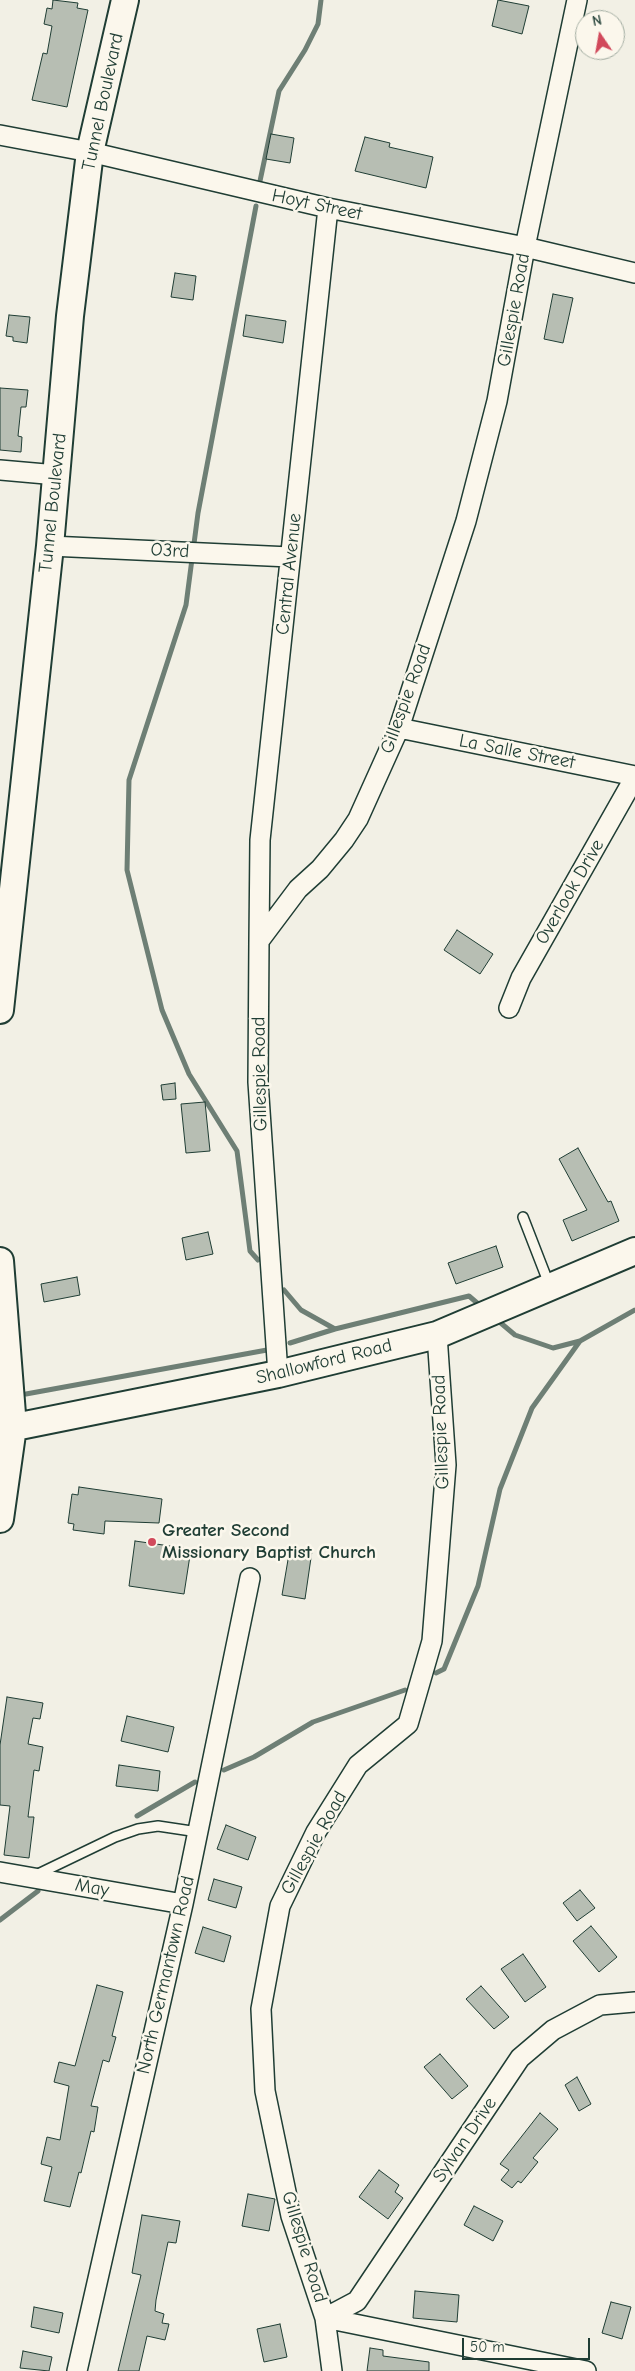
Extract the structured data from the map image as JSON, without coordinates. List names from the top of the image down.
{
  "streets": {
    "main road": ["Tunnel Boulevard", "Shallowford Road"],
    "street": [
      "Hoyt Street",
      "Gillespie Road",
      "O3rd",
      "Central Avenue",
      "La Salle Street",
      "Overlook Drive",
      "May",
      "North Germantown Road",
      "Sylvan Drive"
    ]
  },
  "crossings": [
    ["Tunnel Boulevard", "Hoyt Street"],
    ["Tunnel Boulevard", "O3rd"],
    ["Hoyt Street", "Gillespie Road"],
    ["Hoyt Street", "Central Avenue"],
    ["Gillespie Road", "Central Avenue"],
    ["Gillespie Road", "La Salle Street"],
    ["Gillespie Road", "Shallowford Road"],
    ["Gillespie Road", "Sylvan Drive"],
    ["O3rd", "Central Avenue"],
    ["La Salle Street", "Overlook Drive"],
    ["May", "North Germantown Road"]
  ],
  "places": ["Greater Second Missionary Baptist Church"],
  "scale_bar": "50 m",
  "north": "top"
}
